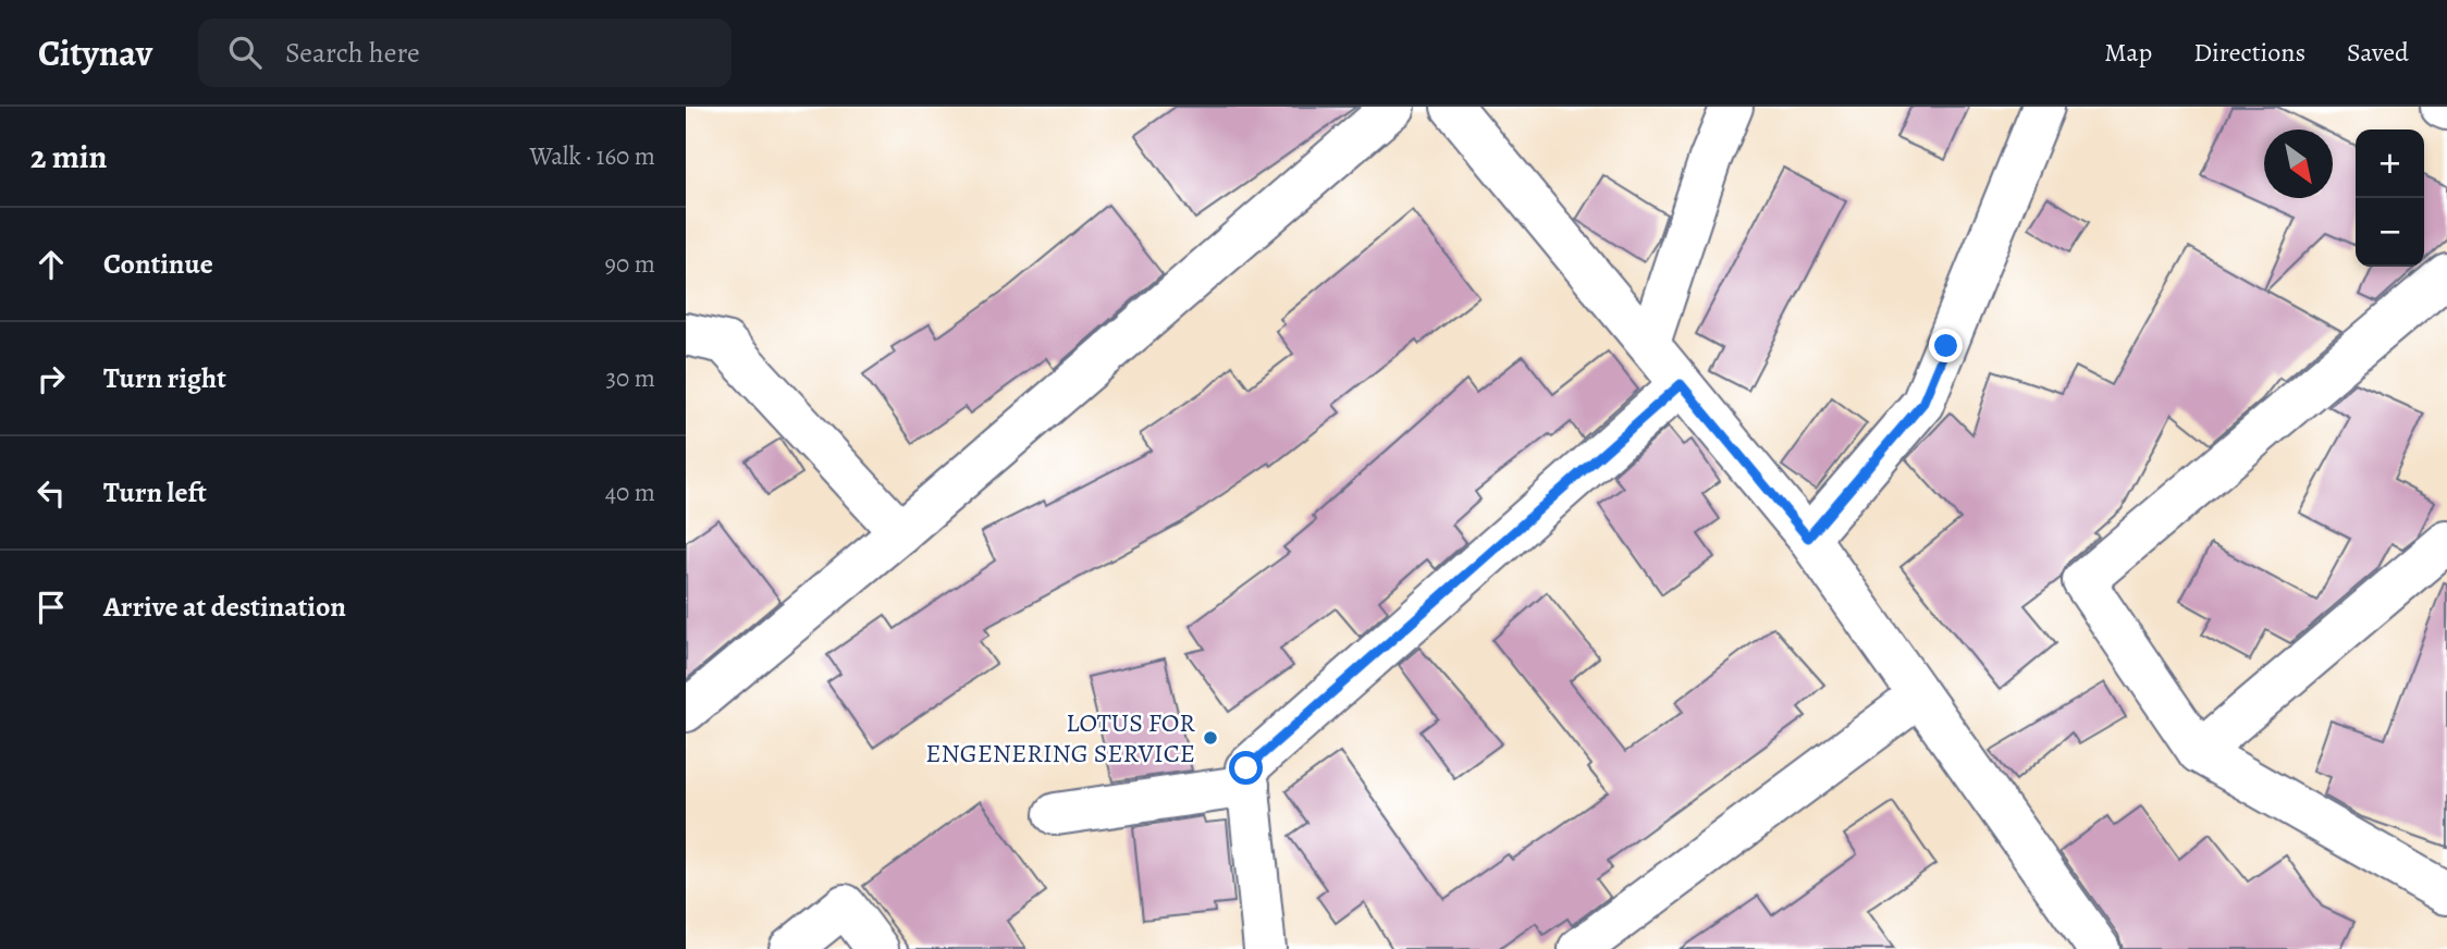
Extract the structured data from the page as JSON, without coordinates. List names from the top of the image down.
{
  "places": ["LOTUS FOR ENGENERING SERVICE"],
  "north": "bottom right",
  "page": {
    "header": "Citynav",
    "search": "Search here",
    "nav": ["Map", "Directions", "Saved"],
    "heading": ["2 min", "Walk · 160 m"],
    "map_buttons": ["+", "−"],
    "list": [
      ["Continue", "90 m"],
      ["Turn right", "30 m"],
      ["Turn left", "40 m"],
      "Arrive at destination"
    ]
  }
}
